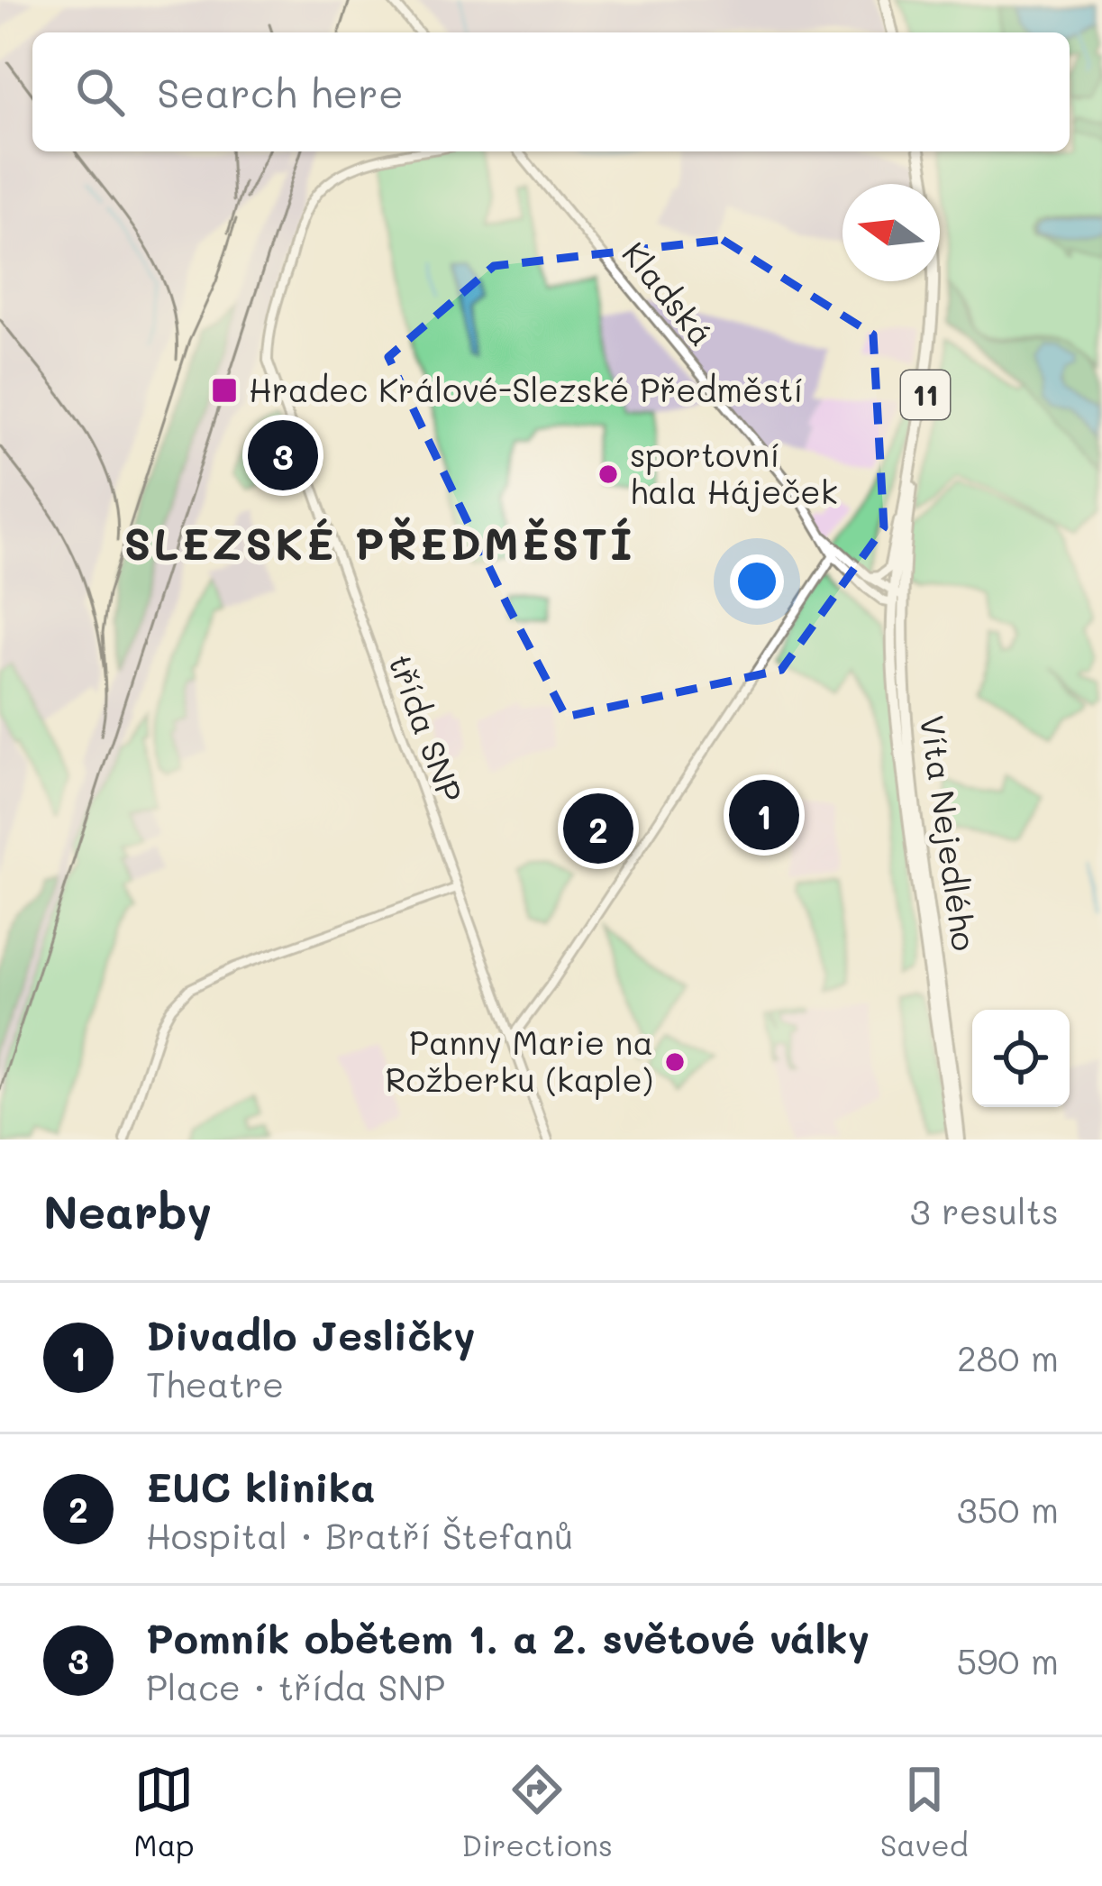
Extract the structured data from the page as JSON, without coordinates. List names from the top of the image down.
{
  "streets": {
    "main road": ["11", "Víta Nejedlého"],
    "street": ["Kladská", "třída SNP"]
  },
  "crossings": [
    ["Kladská", "11"],
    ["Kladská", "Víta Nejedlého"],
    ["11", "Víta Nejedlého"]
  ],
  "districts": ["SLEZSKÉ PŘEDMĚSTÍ"],
  "places": {
    "transit": ["Hradec Králové-Slezské Předměstí"],
    "other": ["sportovní hala Háječek", "Panny Marie na Rožberku (kaple)"]
  },
  "north": "left",
  "page": {
    "search": "Search here",
    "pins": ["3", "1", "2"],
    "heading": ["Nearby", "3 results"],
    "list": [
      {
        "mark": "1",
        "name": "Divadlo Jesličky",
        "note": "Theatre",
        "value": "280 m"
      },
      {
        "mark": "2",
        "name": "EUC klinika",
        "note": "Hospital · Bratří Štefanů",
        "value": "350 m"
      },
      {
        "mark": "3",
        "name": "Pomník obětem 1. a 2. světové války",
        "note": "Place · třída SNP",
        "value": "590 m"
      }
    ],
    "nav": ["Map", "Directions", "Saved"]
  }
}
